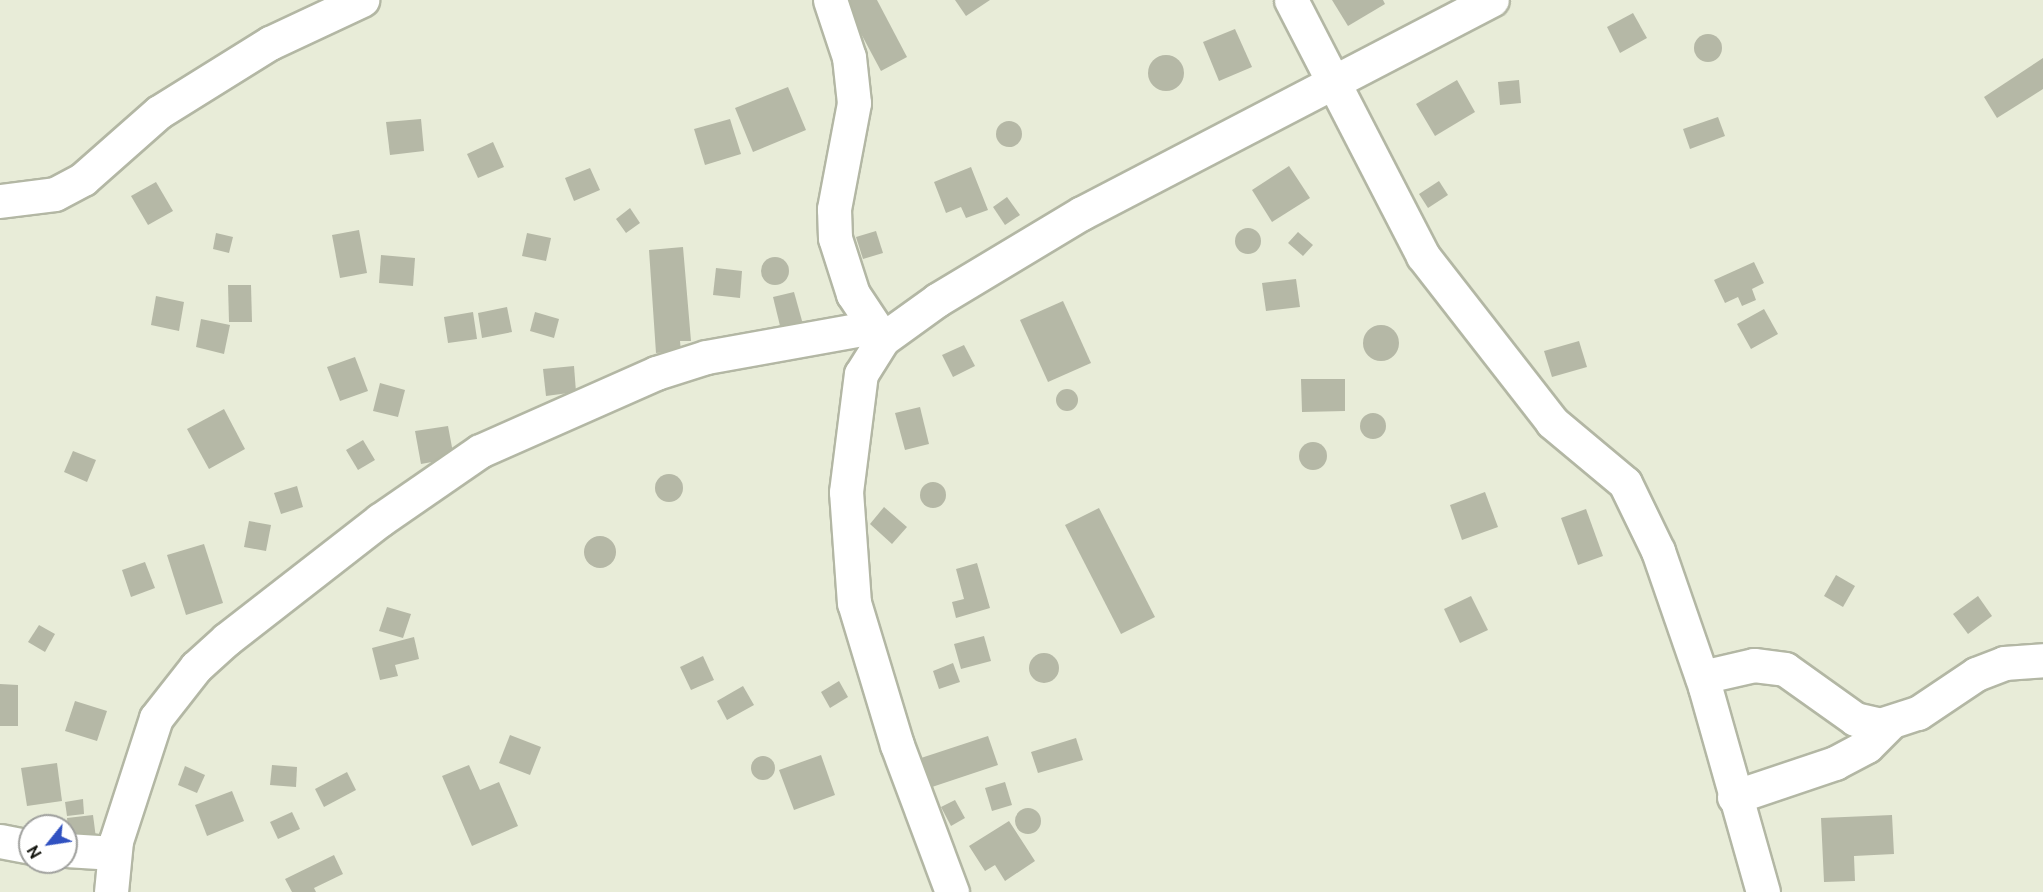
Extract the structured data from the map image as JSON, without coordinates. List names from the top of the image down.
{
  "north": "bottom left"
}
